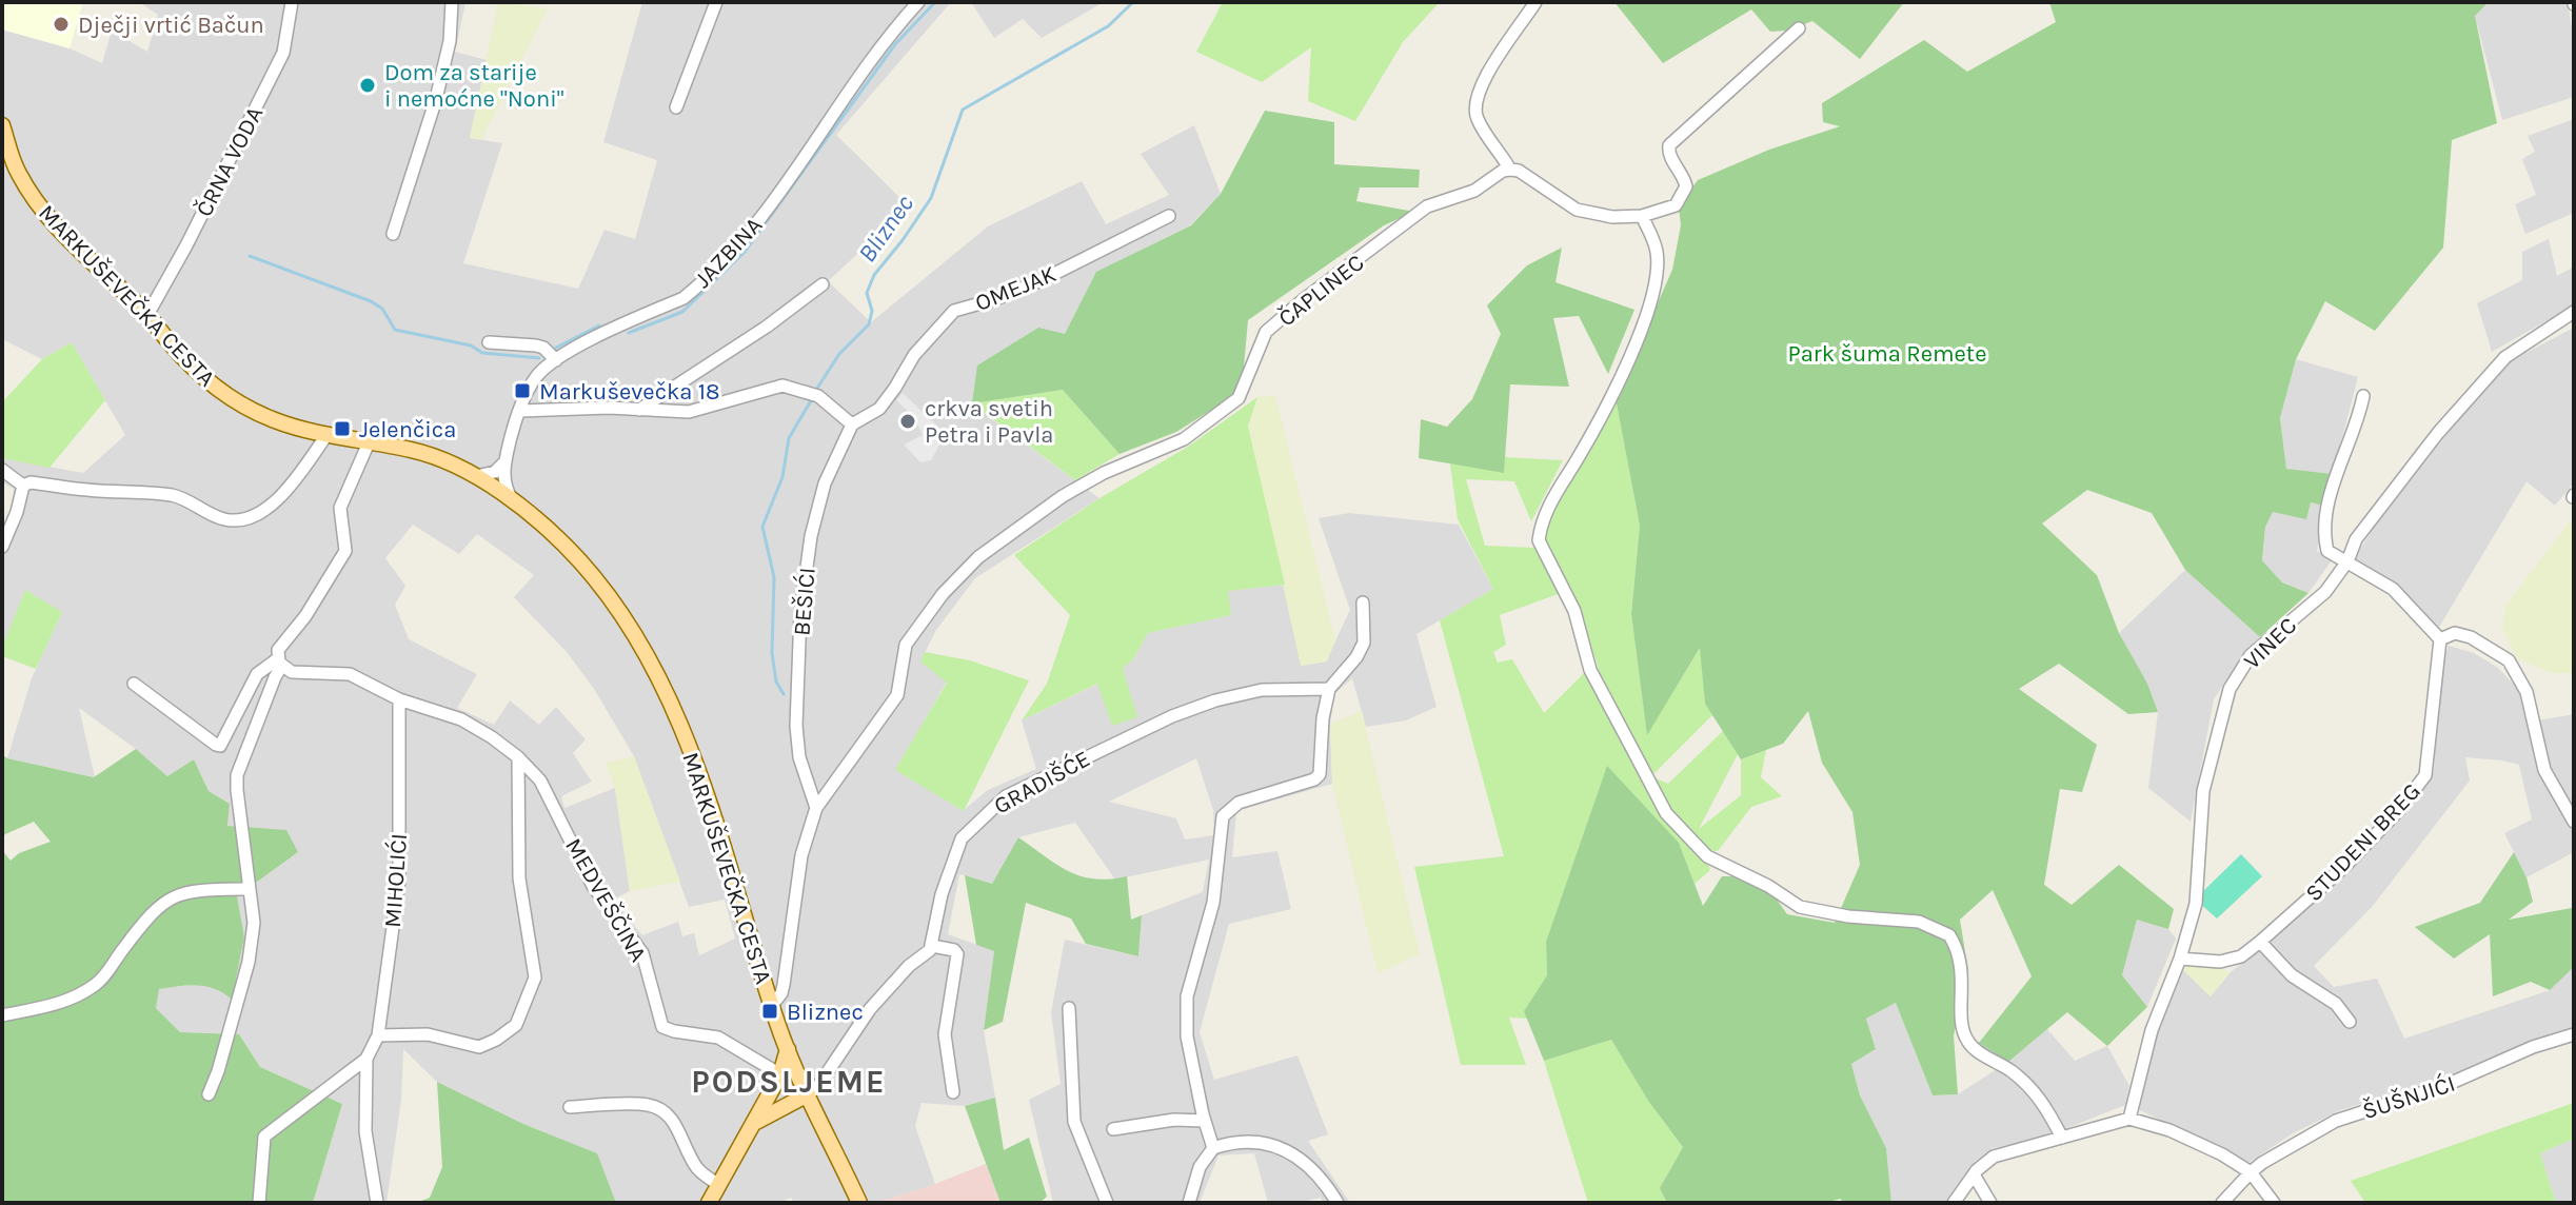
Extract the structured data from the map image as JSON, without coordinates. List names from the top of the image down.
{
  "streets": {
    "main road": ["MARKUŠEVEČKA CESTA"],
    "street": [
      "ČRNA VODA",
      "JAZBINA",
      "OMEJAK",
      "ČAPLINEC",
      "BEŠIĆI",
      "VINEC",
      "GRADIŠĆE",
      "STUDENI BREG",
      "MIHOLIĆI",
      "MEDVEŠČINA",
      "ŠUŠNJIĆI"
    ]
  },
  "crossings": [
    ["ČRNA VODA", "MARKUŠEVEČKA CESTA"],
    ["JAZBINA", "MARKUŠEVEČKA CESTA"],
    ["OMEJAK", "BEŠIĆI"],
    ["ČAPLINEC", "BEŠIĆI"],
    ["VINEC", "STUDENI BREG"],
    ["MIHOLIĆI", "MEDVEŠČINA"]
  ],
  "districts": ["PODSLJEME"],
  "water": ["Bliznec"],
  "parks": ["Park šuma Remete"],
  "places": {
    "other": ["Dječji vrtić Bačun", "Dom za starije i nemoćne \"Noni\"", "crkva svetih Petra i Pavla"],
    "transit": ["Markuševečka 18", "Jelenčica", "Bliznec"]
  }
}
